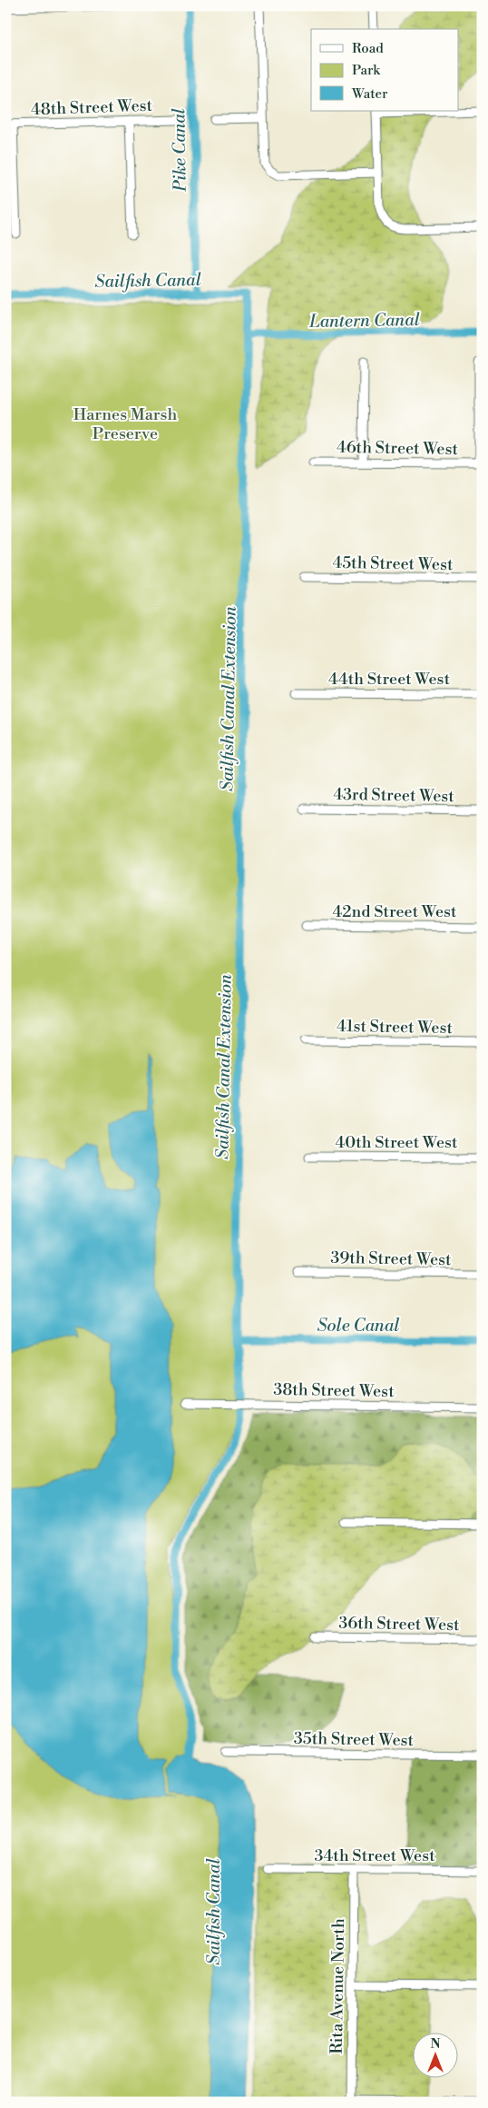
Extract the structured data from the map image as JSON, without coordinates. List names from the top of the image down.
{
  "streets": {
    "street": [
      "48th Street West",
      "46th Street West",
      "45th Street West",
      "44th Street West",
      "43rd Street West",
      "42nd Street West",
      "41st Street West",
      "40th Street West",
      "39th Street West",
      "38th Street West",
      "36th Street West",
      "35th Street West",
      "34th Street West",
      "Rita Avenue North"
    ]
  },
  "crossings": [
    ["34th Street West", "Rita Avenue North"]
  ],
  "water": [
    "Pike Canal",
    "Sailfish Canal",
    "Lantern Canal",
    "Sailfish Canal Extension",
    "Sole Canal"
  ],
  "parks": ["Harnes Marsh Preserve"],
  "legend": ["Road", "Park", "Water"],
  "north": "top"
}
